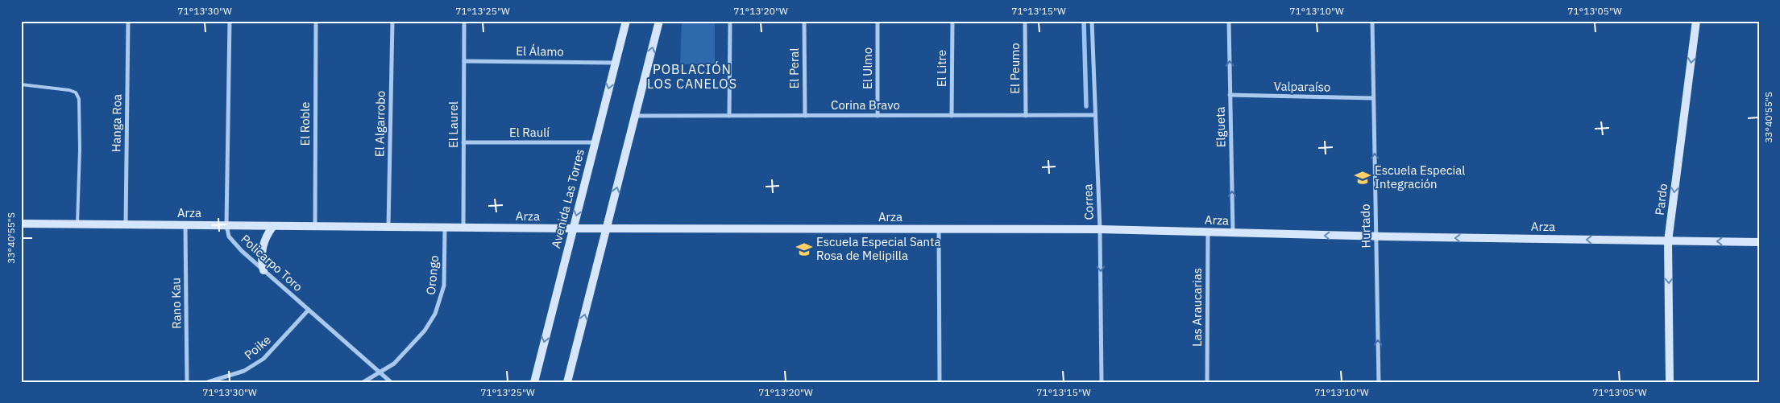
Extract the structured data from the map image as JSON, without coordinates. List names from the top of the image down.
{
  "streets": {
    "street": [
      "El Álamo",
      "El Peral",
      "El Ulmo",
      "El Litre",
      "El Peumo",
      "Valparaíso",
      "Corina Bravo",
      "Hanga Roa",
      "El Roble",
      "El Algarrobo",
      "El Laurel",
      "Elgueta",
      "El Raulí",
      "Avenida Las Torres",
      "Pardo",
      "Correa",
      "Arza",
      "Hurtado",
      "Policarpo Toro",
      "Orongo",
      "Rano Kau",
      "Las Araucarias",
      "Poike"
    ]
  },
  "crossings": [
    ["El Álamo", "El Laurel"],
    ["El Álamo", "Avenida Las Torres"],
    ["El Peral", "Corina Bravo"],
    ["El Ulmo", "Corina Bravo"],
    ["El Litre", "Corina Bravo"],
    ["El Peumo", "Corina Bravo"],
    ["Valparaíso", "Elgueta"],
    ["Valparaíso", "Hurtado"],
    ["Corina Bravo", "Correa"],
    ["Hanga Roa", "Arza"],
    ["El Roble", "Arza"],
    ["El Algarrobo", "Arza"],
    ["El Laurel", "El Raulí"],
    ["El Laurel", "Arza"],
    ["Elgueta", "Arza"],
    ["El Raulí", "Avenida Las Torres"],
    ["Avenida Las Torres", "Arza"],
    ["Pardo", "Arza"],
    ["Correa", "Arza"],
    ["Arza", "Hurtado"],
    ["Arza", "Policarpo Toro"],
    ["Arza", "Orongo"],
    ["Arza", "Rano Kau"],
    ["Arza", "Las Araucarias"],
    ["Policarpo Toro", "Orongo"],
    ["Policarpo Toro", "Poike"]
  ],
  "one_way": [
    "Elgueta",
    "Pardo",
    "Correa",
    "Hurtado"
  ],
  "districts": ["POBLACIÓN LOS CANELOS"],
  "places": {
    "school or university": ["Escuela Especial Integración", "Escuela Especial Santa Rosa de Melipilla"]
  },
  "coordinates": [
    "71°13'30\"W",
    "71°13'25\"W",
    "71°13'20\"W",
    "71°13'15\"W",
    "71°13'10\"W",
    "71°13'05\"W",
    "33°40'55\"S"
  ]
}
